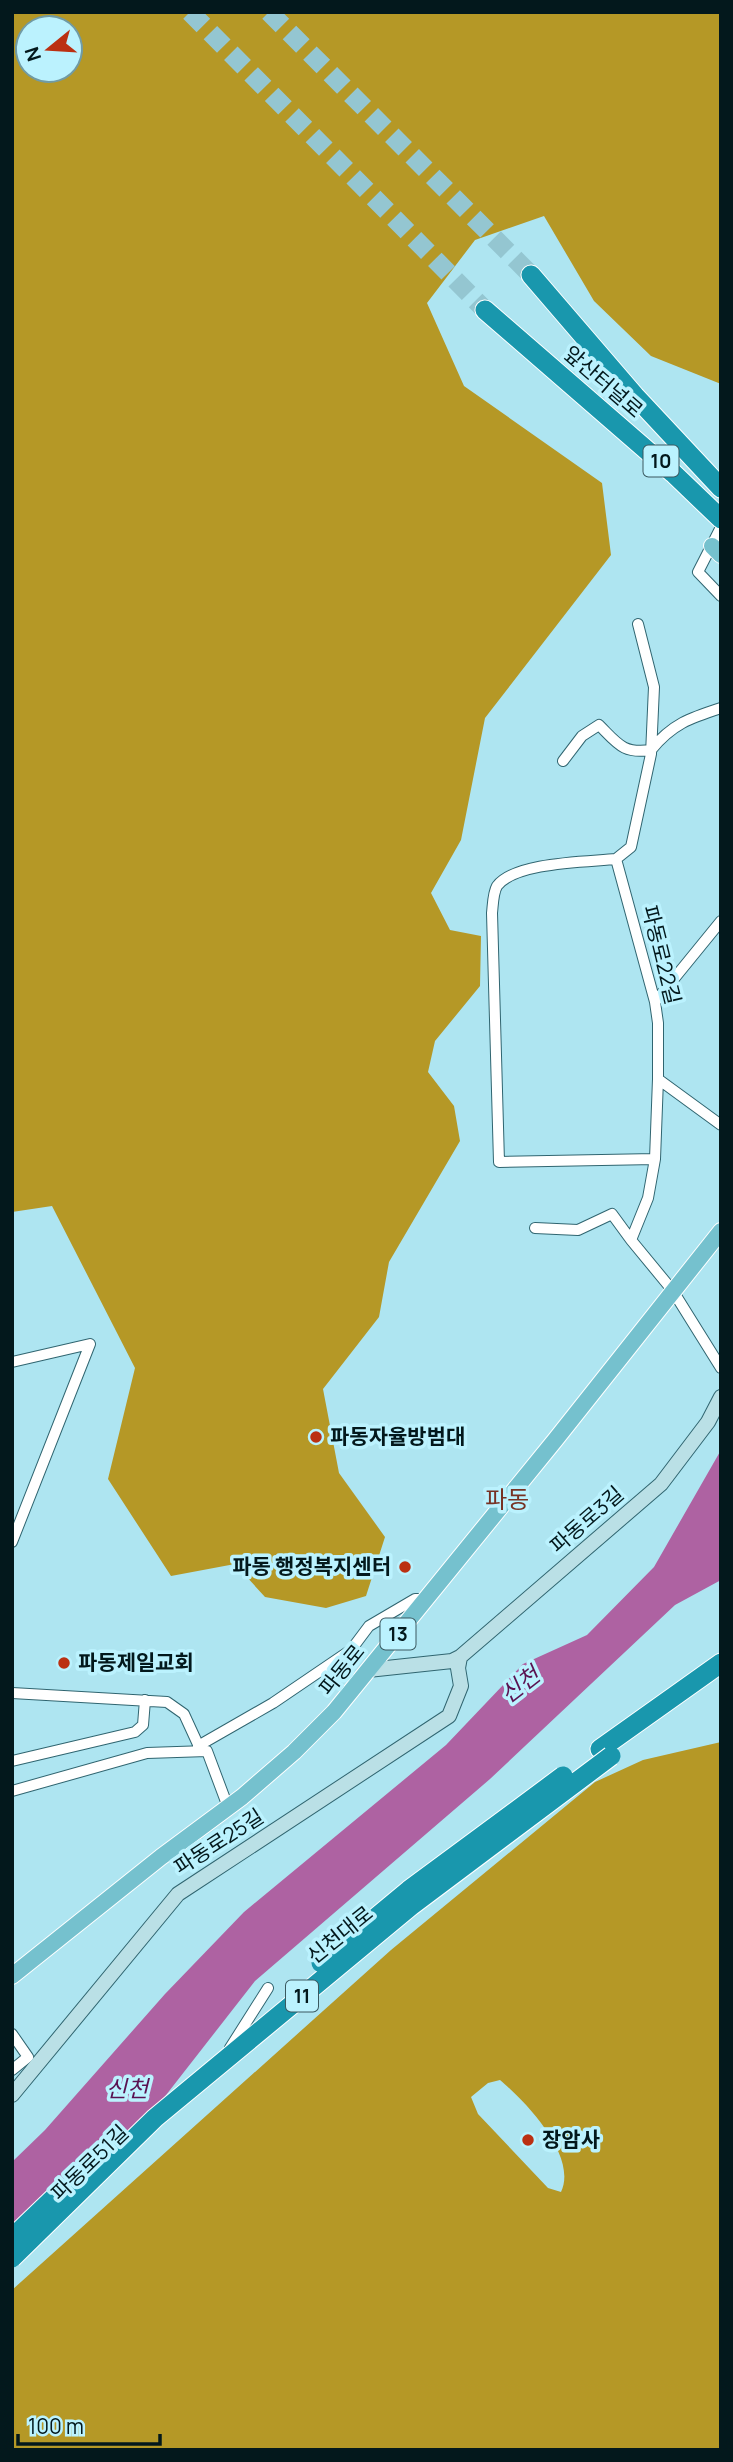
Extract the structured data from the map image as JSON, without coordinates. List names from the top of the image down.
{
  "streets": {
    "highway": [
      "앞산터널로",
      "10",
      "신천대로",
      "11"
    ],
    "main road": ["13", "파동로"],
    "street": [
      "파동로22길",
      "파동로3길",
      "파동로25길",
      "파동로51길"
    ]
  },
  "crossings": [
    ["파동로3길", "파동로25길"]
  ],
  "districts": ["파동"],
  "water": ["신천"],
  "places": [
    "파동자율방범대",
    "파동 행정복지센터",
    "파동제일교회",
    "장암사"
  ],
  "scale_bar": "100 m",
  "north": "left"
}
